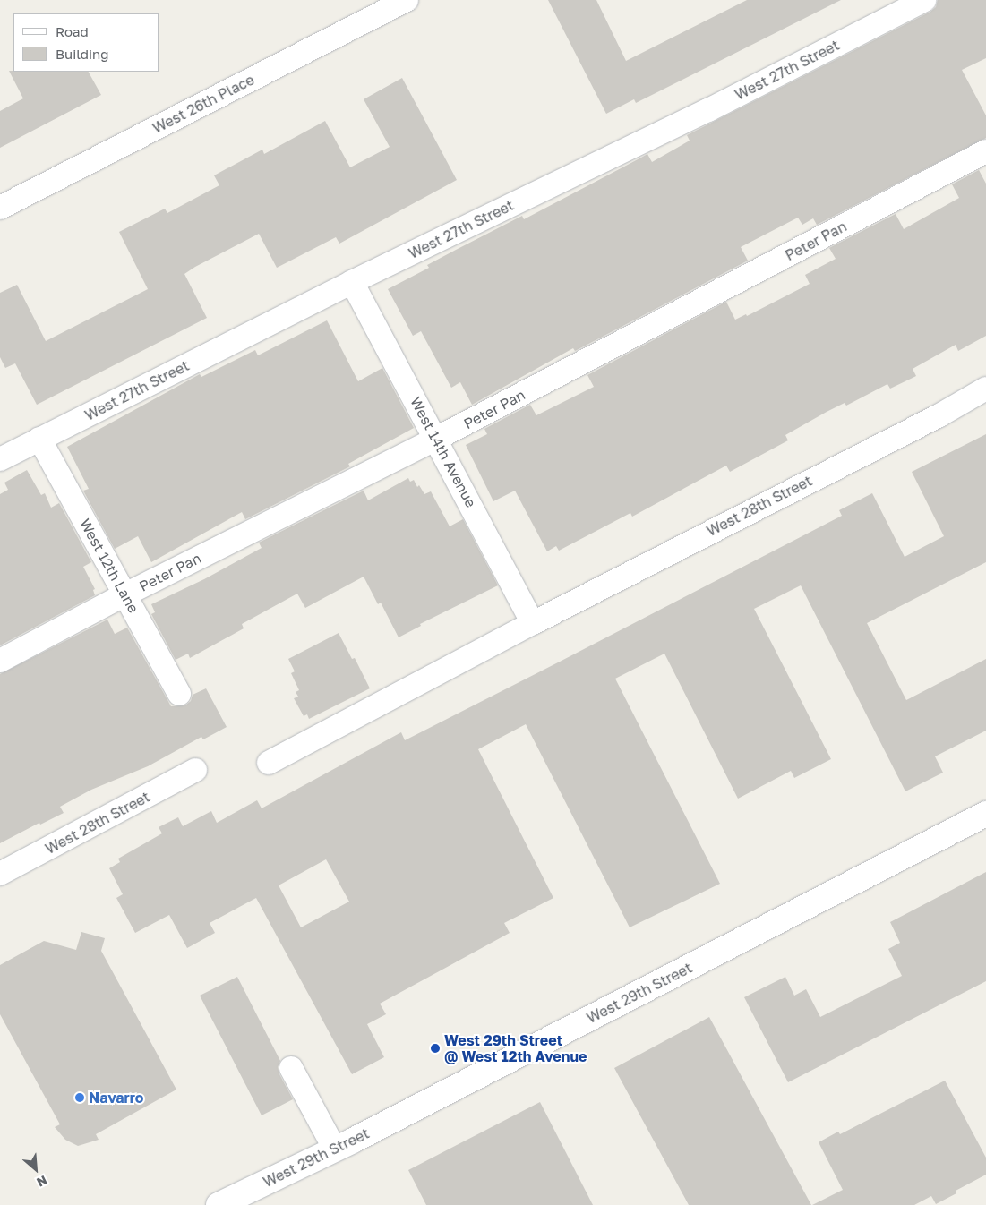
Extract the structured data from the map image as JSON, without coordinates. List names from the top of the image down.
{
  "streets": {
    "street": [
      "West 27th Street",
      "West 26th Place",
      "Peter Pan",
      "West 14th Avenue",
      "West 28th Street",
      "West 12th Lane",
      "West 29th Street"
    ]
  },
  "crossings": [
    ["West 27th Street", "West 14th Avenue"],
    ["West 27th Street", "West 12th Lane"],
    ["Peter Pan", "West 14th Avenue"],
    ["Peter Pan", "West 12th Lane"],
    ["West 14th Avenue", "West 28th Street"]
  ],
  "places": ["West 29th Street @ West 12th Avenue", "Navarro"],
  "legend": ["Road", "Building"],
  "north": "bottom right"
}
